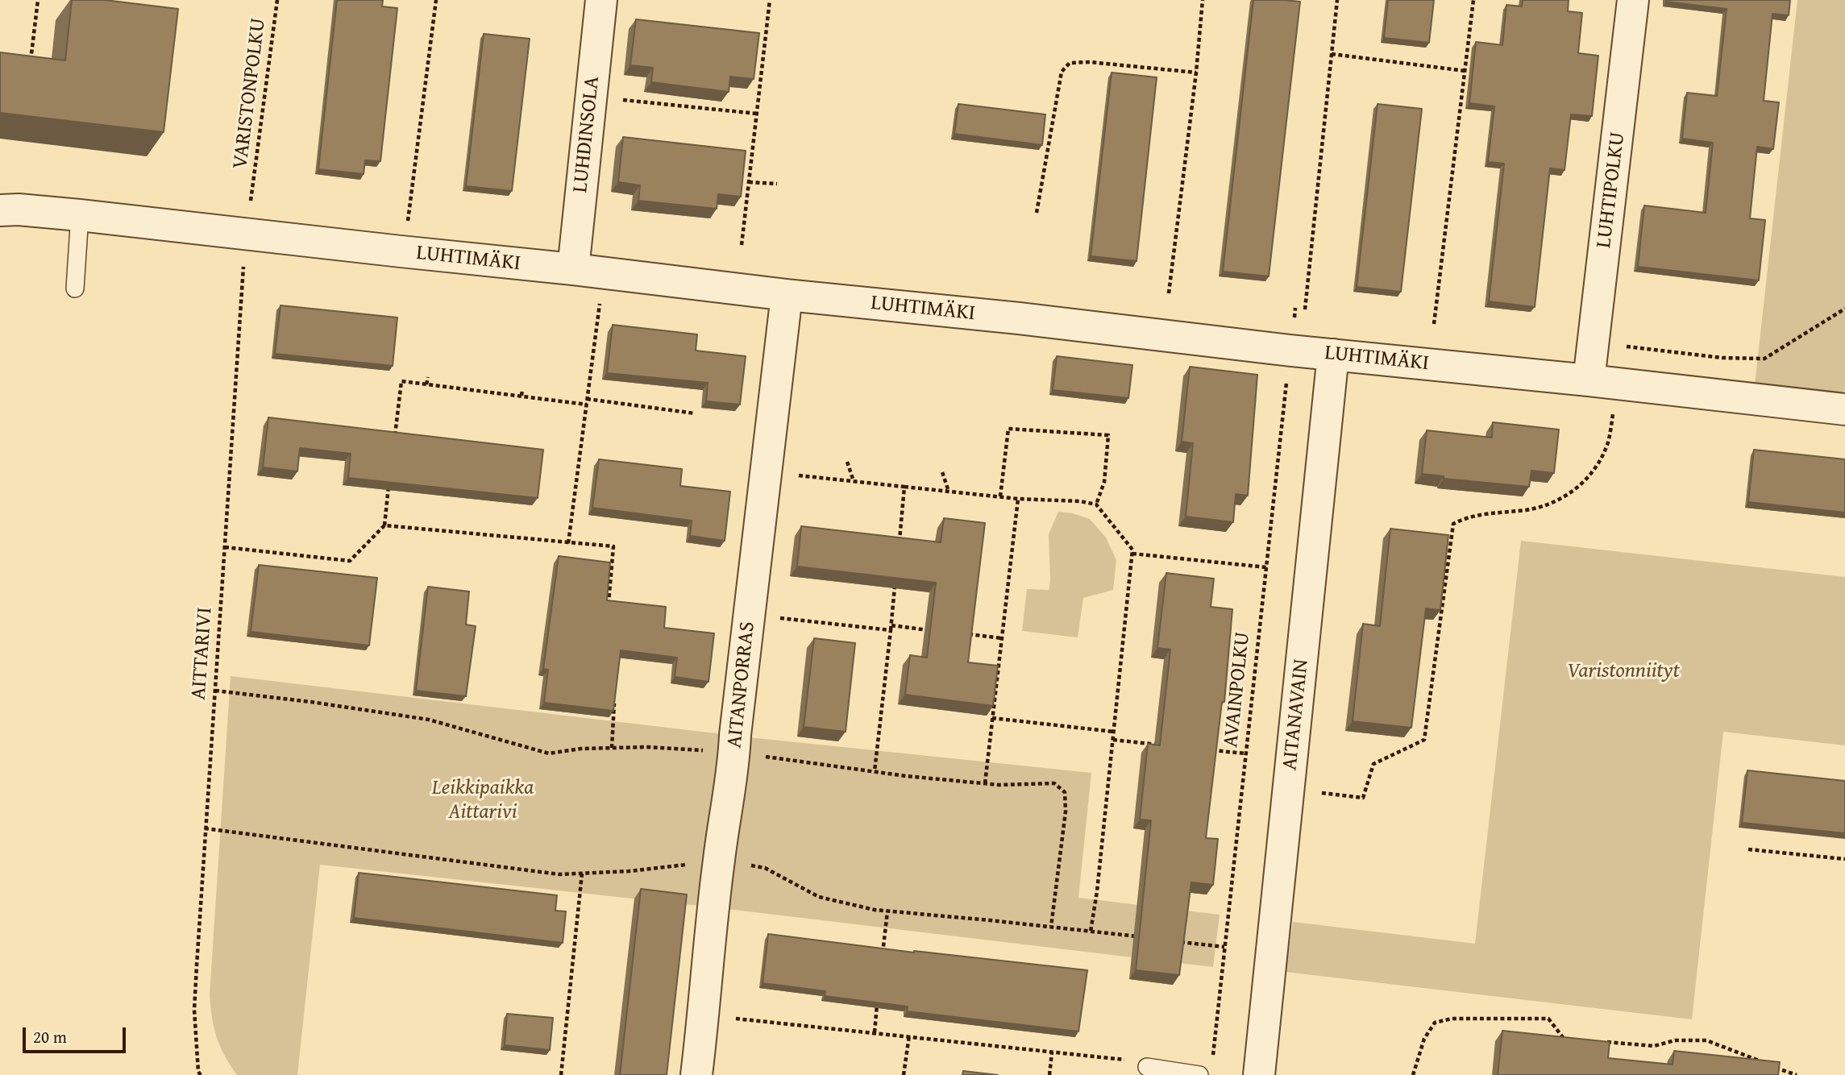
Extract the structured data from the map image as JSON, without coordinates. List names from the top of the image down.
{
  "streets": {
    "street": [
      "LUHDINSOLA",
      "LUHTIPOLKU",
      "LUHTIMÄKI",
      "AITANPORRAS",
      "AITANAVAIN"
    ],
    "path": ["VARISTONPOLKU", "AITTARIVI", "AVAINPOLKU"]
  },
  "crossings": [
    ["LUHDINSOLA", "LUHTIMÄKI"],
    ["LUHTIPOLKU", "LUHTIMÄKI"],
    ["LUHTIMÄKI", "AITTARIVI"],
    ["LUHTIMÄKI", "AITANPORRAS"],
    ["LUHTIMÄKI", "AVAINPOLKU"],
    ["LUHTIMÄKI", "AITANAVAIN"]
  ],
  "parks": ["Varistonniityt", "Leikkipaikka Aittarivi"],
  "scale_bar": "20 m"
}
